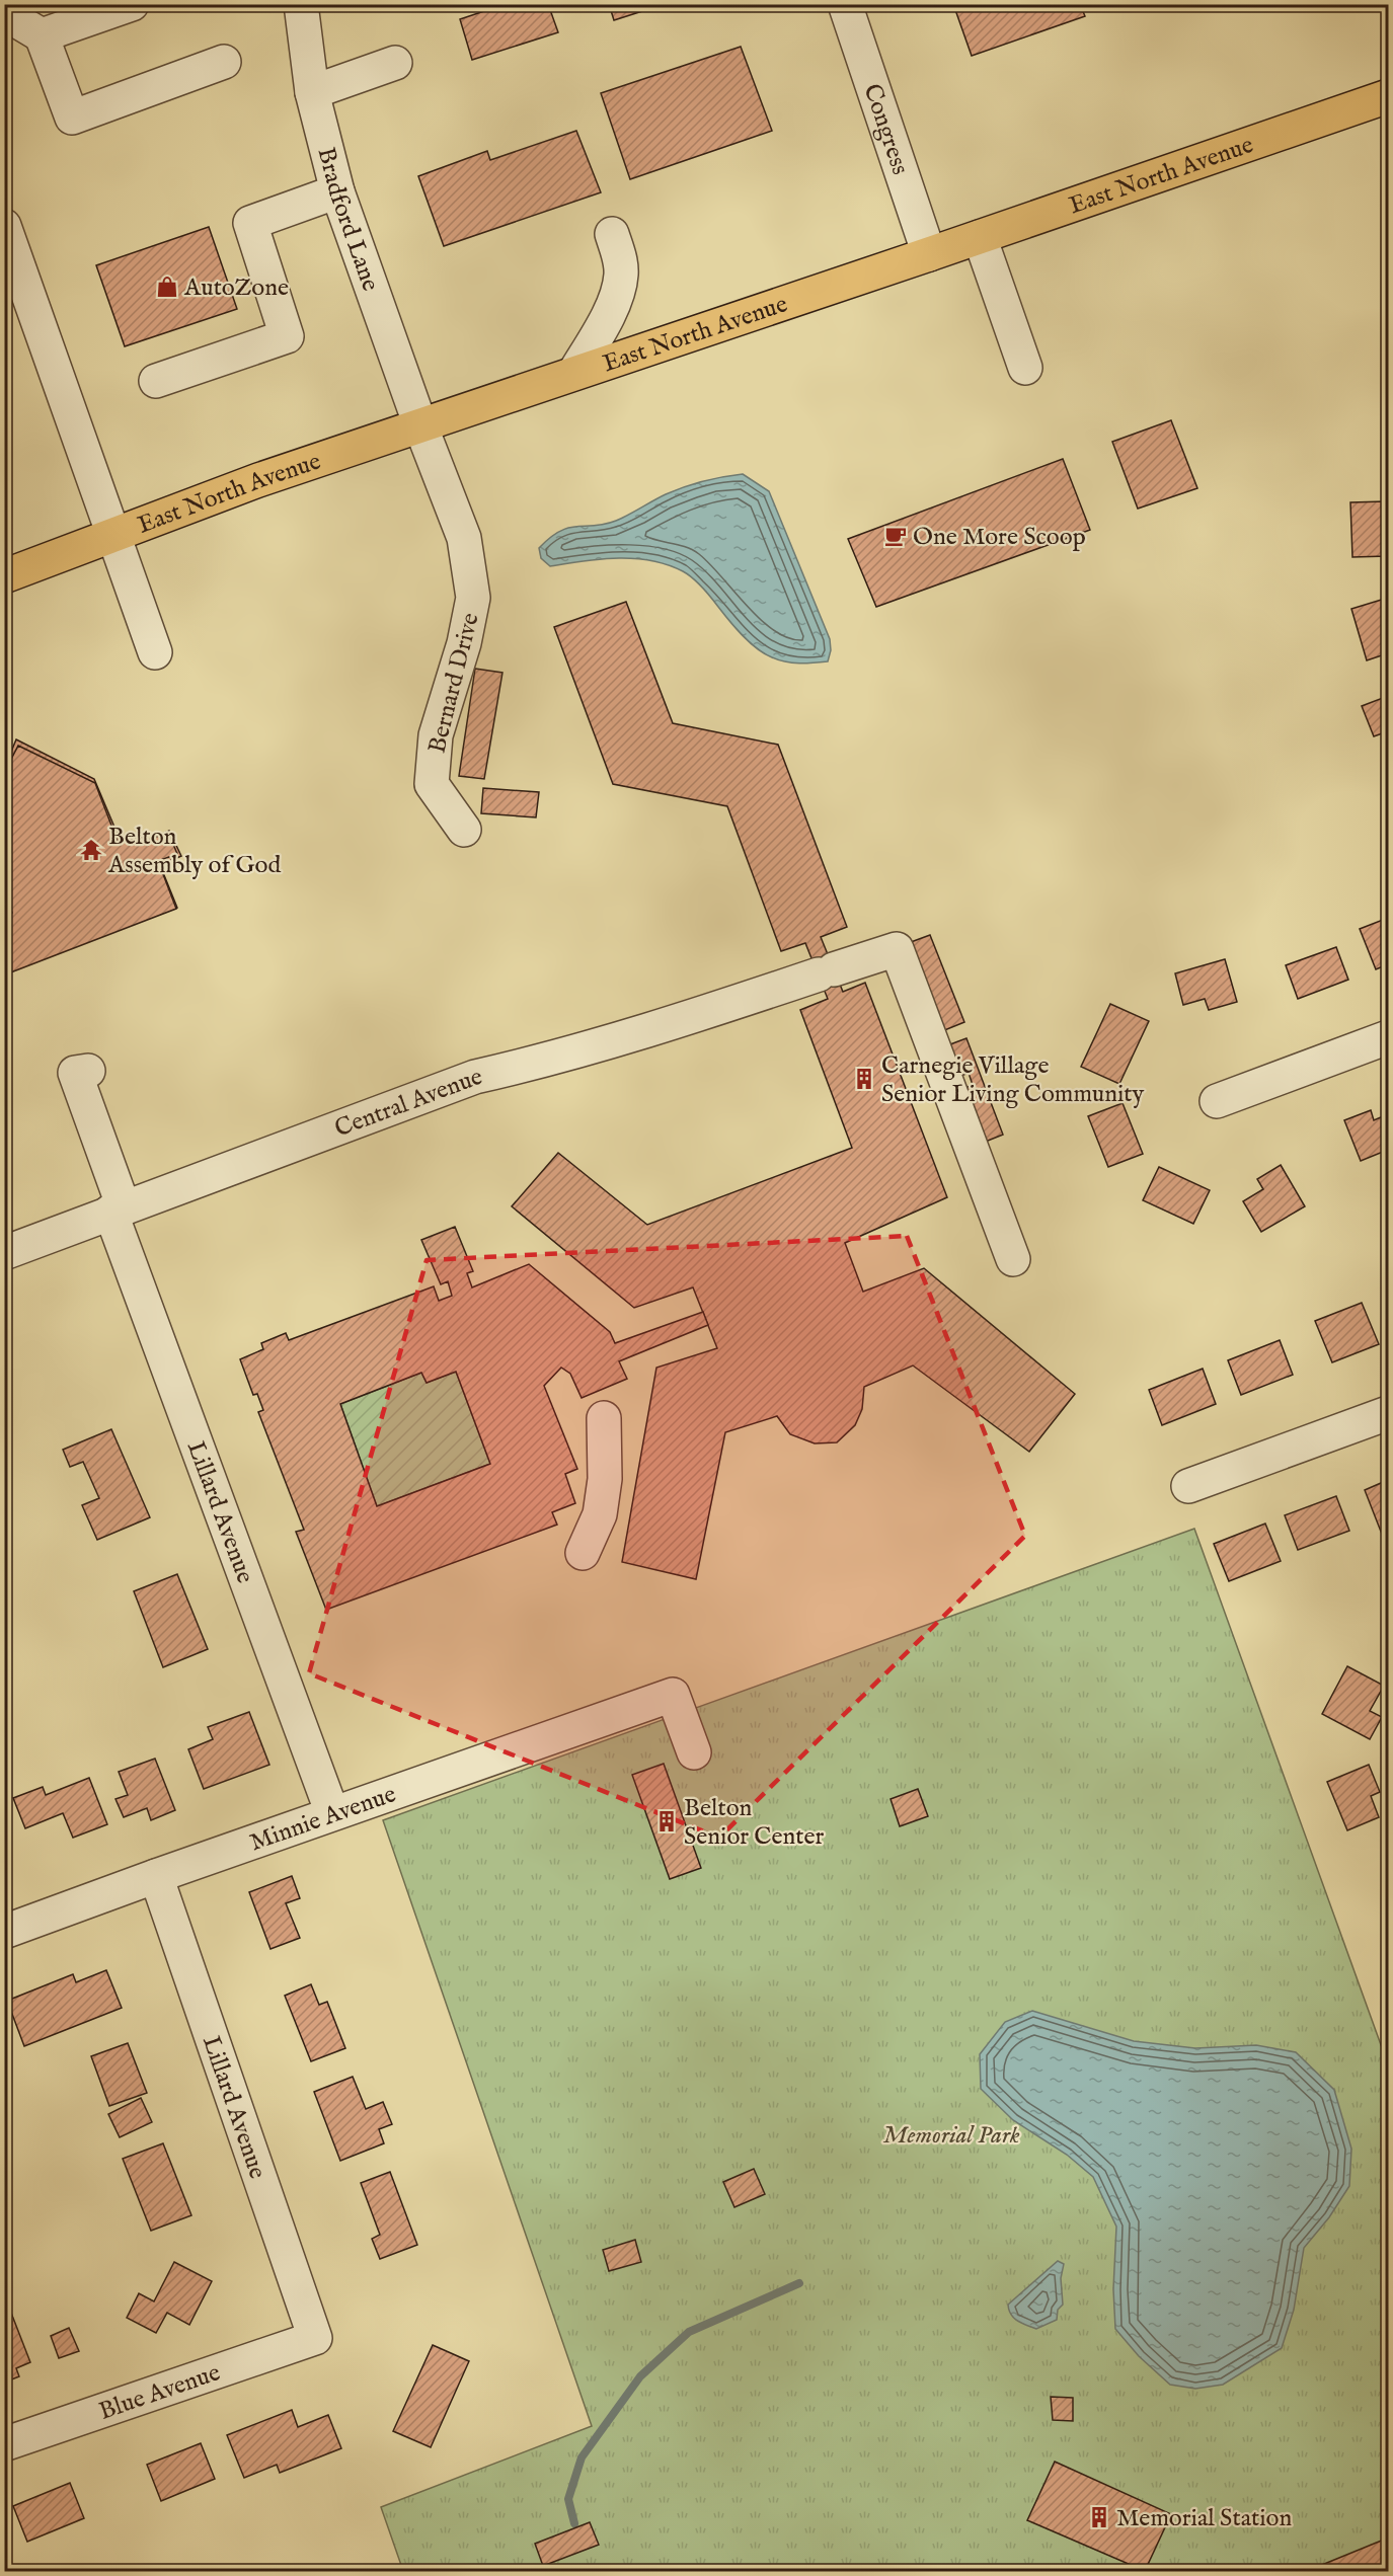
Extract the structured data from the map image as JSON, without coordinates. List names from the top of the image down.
{
  "streets": {
    "main road": ["East North Avenue"],
    "street": [
      "Congress",
      "Bradford Lane",
      "Bernard Drive",
      "Central Avenue",
      "Lillard Avenue",
      "Minnie Avenue",
      "Blue Avenue"
    ]
  },
  "crossings": [
    ["Congress", "East North Avenue"],
    ["East North Avenue", "Bradford Lane"],
    ["East North Avenue", "Bernard Drive"],
    ["Bradford Lane", "Bernard Drive"],
    ["Central Avenue", "Lillard Avenue"],
    ["Lillard Avenue", "Minnie Avenue"],
    ["Lillard Avenue", "Blue Avenue"]
  ],
  "parks": ["Memorial Park"],
  "places": {
    "shop": ["AutoZone"],
    "cafe": ["One More Scoop"],
    "temple": ["Belton Assembly of God"],
    "building": ["Carnegie Village Senior Living Community", "Belton Senior Center", "Memorial Station"]
  }
}
